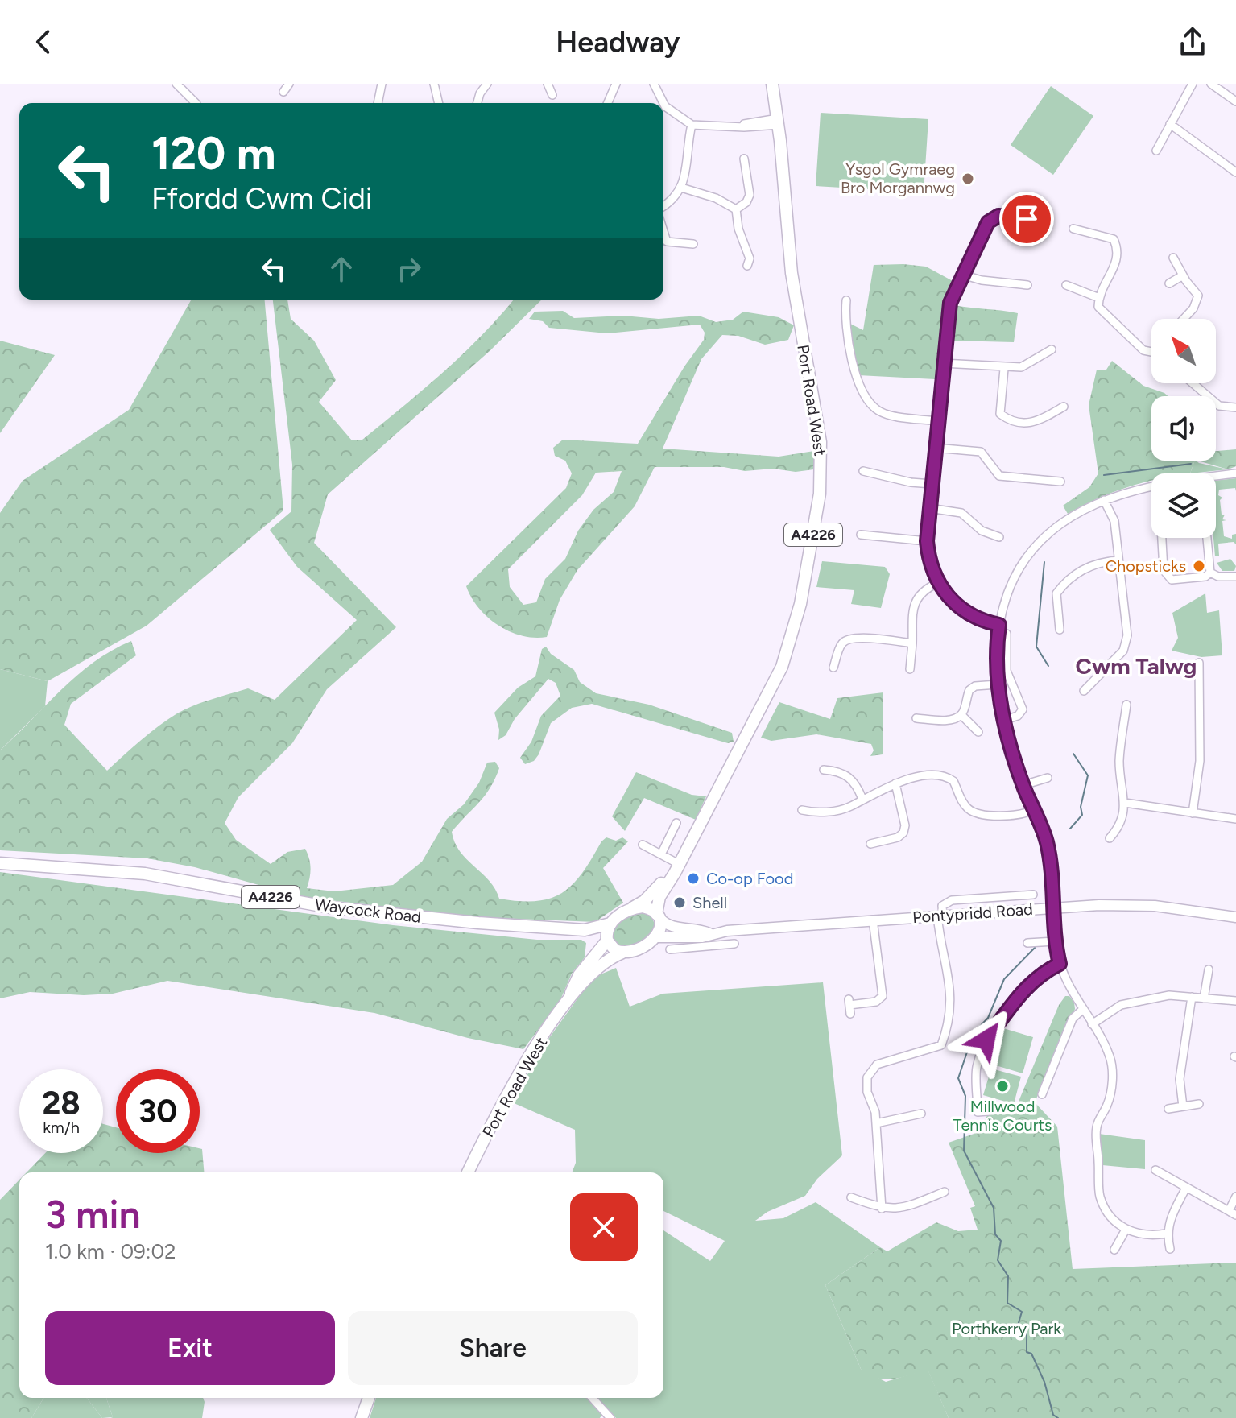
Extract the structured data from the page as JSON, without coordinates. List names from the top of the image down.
{
  "streets": {
    "main road": [
      "Port Road West",
      "A4226",
      "Waycock Road",
      "Pontypridd Road"
    ]
  },
  "crossings": [
    ["Port Road West", "Waycock Road"],
    ["Port Road West", "Pontypridd Road"],
    ["Waycock Road", "Pontypridd Road"]
  ],
  "districts": ["Cwm Talwg"],
  "parks": ["Porthkerry Park"],
  "places": [
    "Ysgol Gymraeg Bro Morgannwg",
    "Chopsticks",
    "Co-op Food",
    "Shell",
    "Millwood Tennis Courts"
  ],
  "north": "top left",
  "page": {
    "header": "Headway",
    "turn": ["120 m", "Ffordd Cwm Cidi"],
    "speed": "28 km/h",
    "limit": "30",
    "heading": ["3 min", "1.0 km · 09:02"],
    "buttons": ["Exit", "Share"]
  }
}
